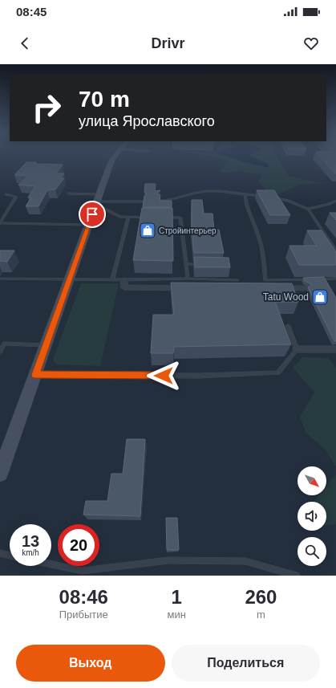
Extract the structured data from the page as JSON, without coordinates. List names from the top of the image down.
{
  "places": {
    "shop": ["Стройинтерьер", "Tatu Wood"]
  },
  "north": "bottom right",
  "page": {
    "status": "08:45",
    "header": "Drivr",
    "turn": ["70 m", "улица Ярославского"],
    "speed": "13 km/h",
    "limit": "20",
    "eta": [
      "08:46",
      "Прибытие",
      "1",
      "мин",
      "260",
      "m"
    ],
    "buttons": ["Выход", "Поделиться"]
  }
}
